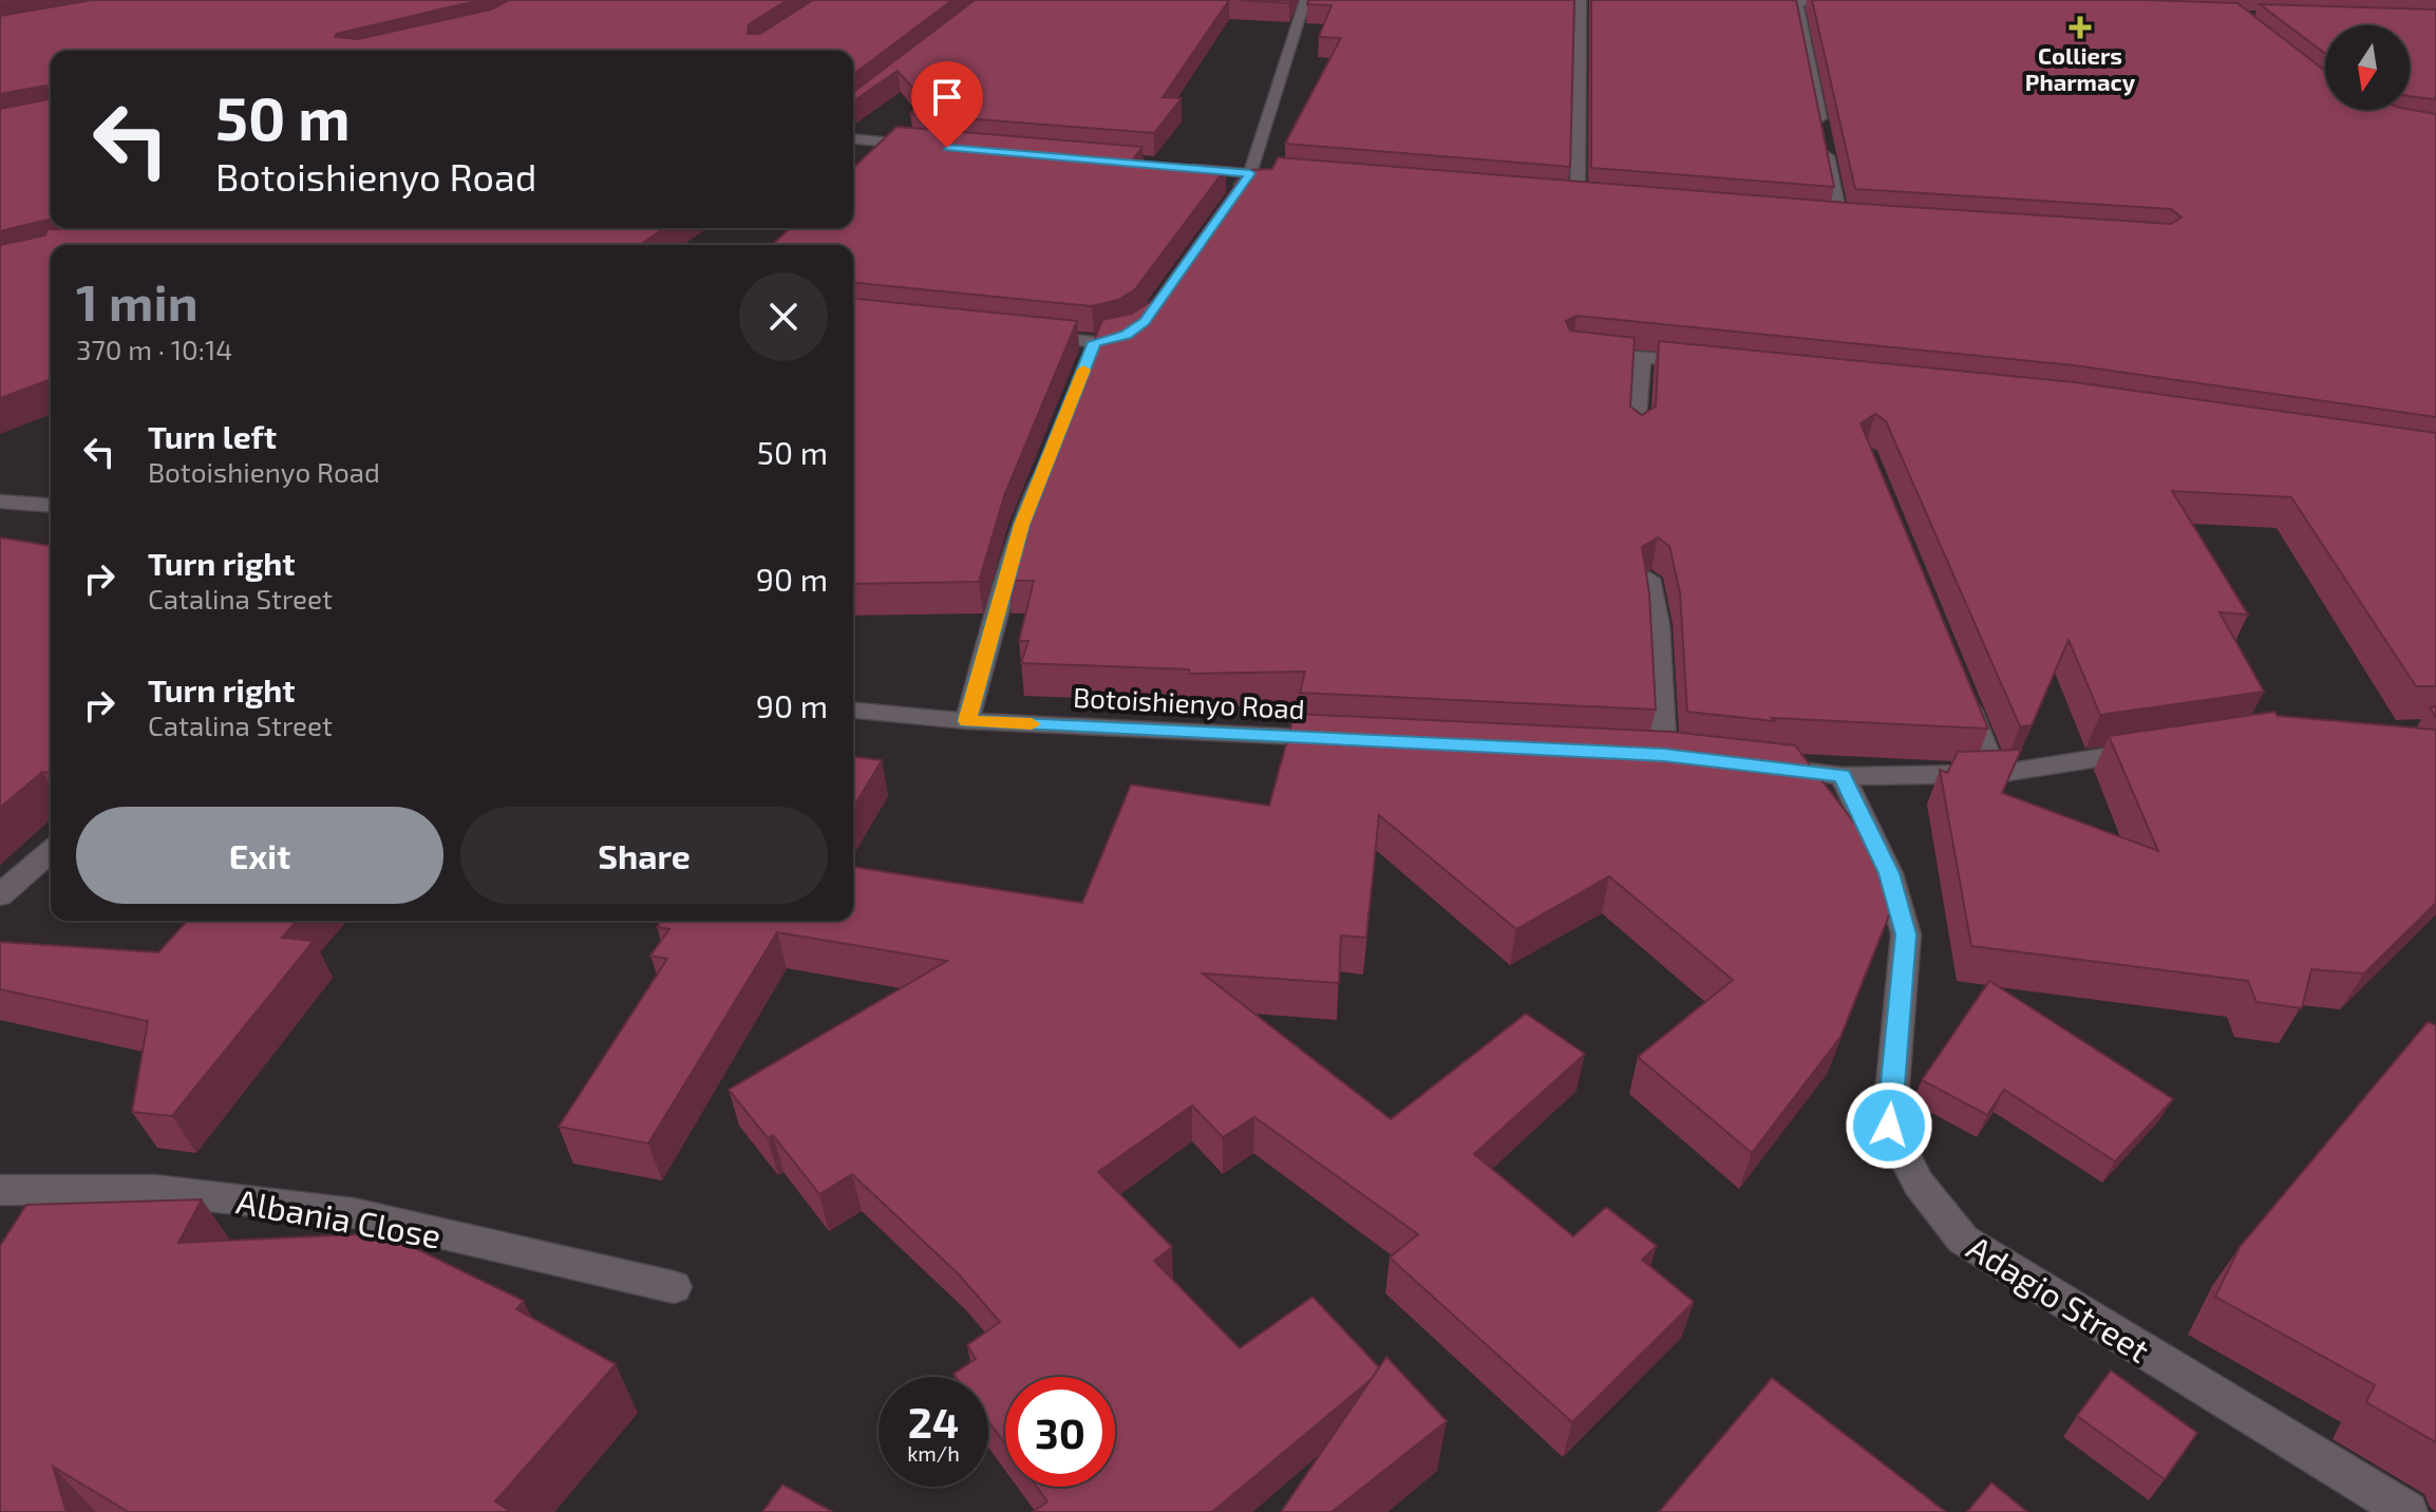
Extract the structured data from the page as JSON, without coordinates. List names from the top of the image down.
{
  "streets": {
    "street": ["Botoishienyo Road", "Albania Close", "Adagio Street"]
  },
  "places": {
    "health": ["Colliers Pharmacy"]
  },
  "north": "bottom",
  "page": {
    "turn": ["50 m", "Botoishienyo Road"],
    "heading": ["1 min", "370 m · 10:14"],
    "list": [
      {
        "name": "Turn left",
        "note": "Botoishienyo Road",
        "value": "50 m"
      },
      {
        "name": "Turn right",
        "note": "Catalina Street",
        "value": "90 m"
      },
      {
        "name": "Turn right",
        "note": "Catalina Street",
        "value": "90 m"
      }
    ],
    "buttons": ["Exit", "Share"],
    "speed": "24 km/h",
    "limit": "30"
  }
}
